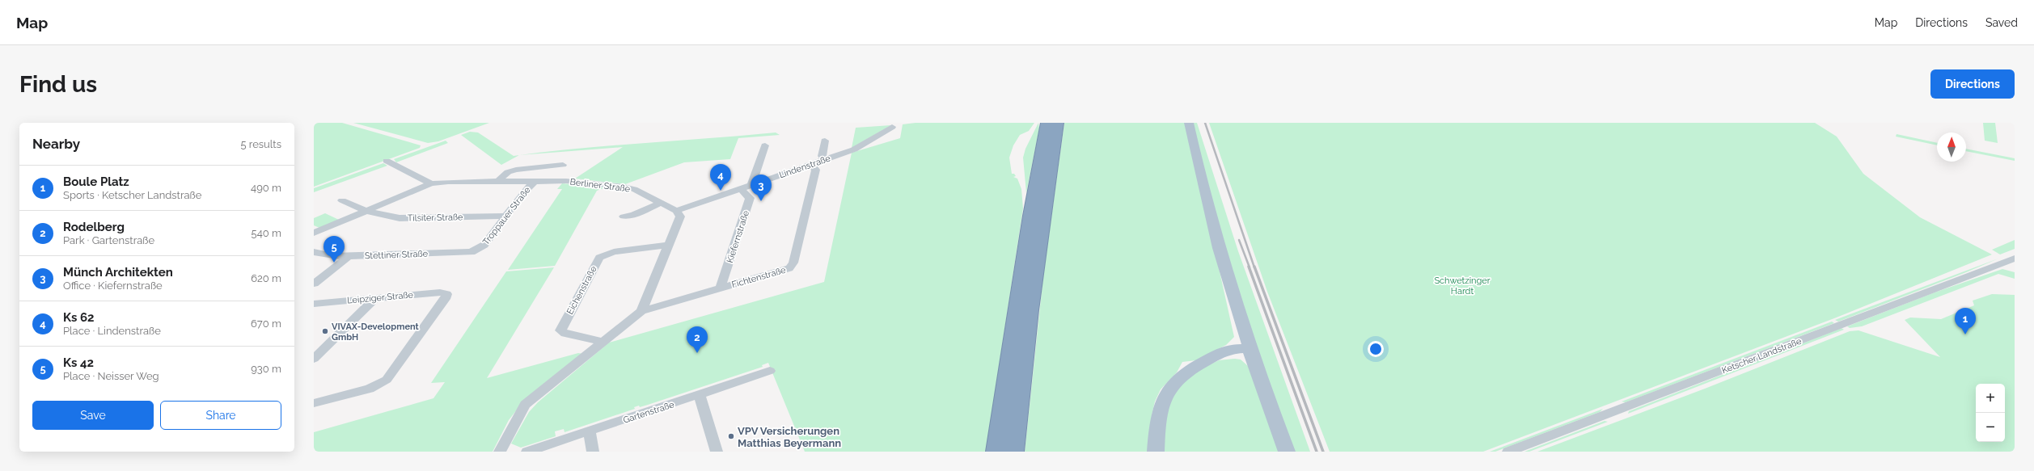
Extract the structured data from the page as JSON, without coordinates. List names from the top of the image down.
{
  "streets": {
    "street": [
      "Lindenstraße",
      "Berliner Straße",
      "Troppauer Straße",
      "Tilsiter Straße",
      "Kiefernstraße",
      "Stettiner Straße",
      "Fichtenstraße",
      "Eichenstraße",
      "Leipziger Straße",
      "Ketscher Landstraße",
      "Gartenstraße"
    ]
  },
  "crossings": [
    ["Lindenstraße", "Berliner Straße"],
    ["Lindenstraße", "Kiefernstraße"],
    ["Lindenstraße", "Fichtenstraße"],
    ["Berliner Straße", "Troppauer Straße"],
    ["Berliner Straße", "Tilsiter Straße"],
    ["Troppauer Straße", "Tilsiter Straße"],
    ["Troppauer Straße", "Stettiner Straße"],
    ["Kiefernstraße", "Fichtenstraße"]
  ],
  "parks": ["Schwetzinger Hardt"],
  "places": ["VIVAX-Development GmbH", "VPV Versicherungen Matthias Beyermann"],
  "north": "top",
  "page": {
    "header": "Map",
    "nav": ["Map", "Directions", "Saved"],
    "buttons": [
      "Directions",
      ["Save", "Share"]
    ],
    "title": "Find us",
    "heading": ["Nearby", "5 results"],
    "pins": [
      "4",
      "3",
      "5",
      "1",
      "2"
    ],
    "list": [
      {
        "mark": "1",
        "name": "Boule Platz",
        "note": "Sports · Ketscher Landstraße",
        "value": "490 m"
      },
      {
        "mark": "2",
        "name": "Rodelberg",
        "note": "Park · Gartenstraße",
        "value": "540 m"
      },
      {
        "mark": "3",
        "name": "Münch Architekten",
        "note": "Office · Kiefernstraße",
        "value": "620 m"
      },
      {
        "mark": "4",
        "name": "Ks 62",
        "note": "Place · Lindenstraße",
        "value": "670 m"
      },
      {
        "mark": "5",
        "name": "Ks 42",
        "note": "Place · Neisser Weg",
        "value": "930 m"
      }
    ],
    "map_buttons": ["+", "−"]
  }
}
